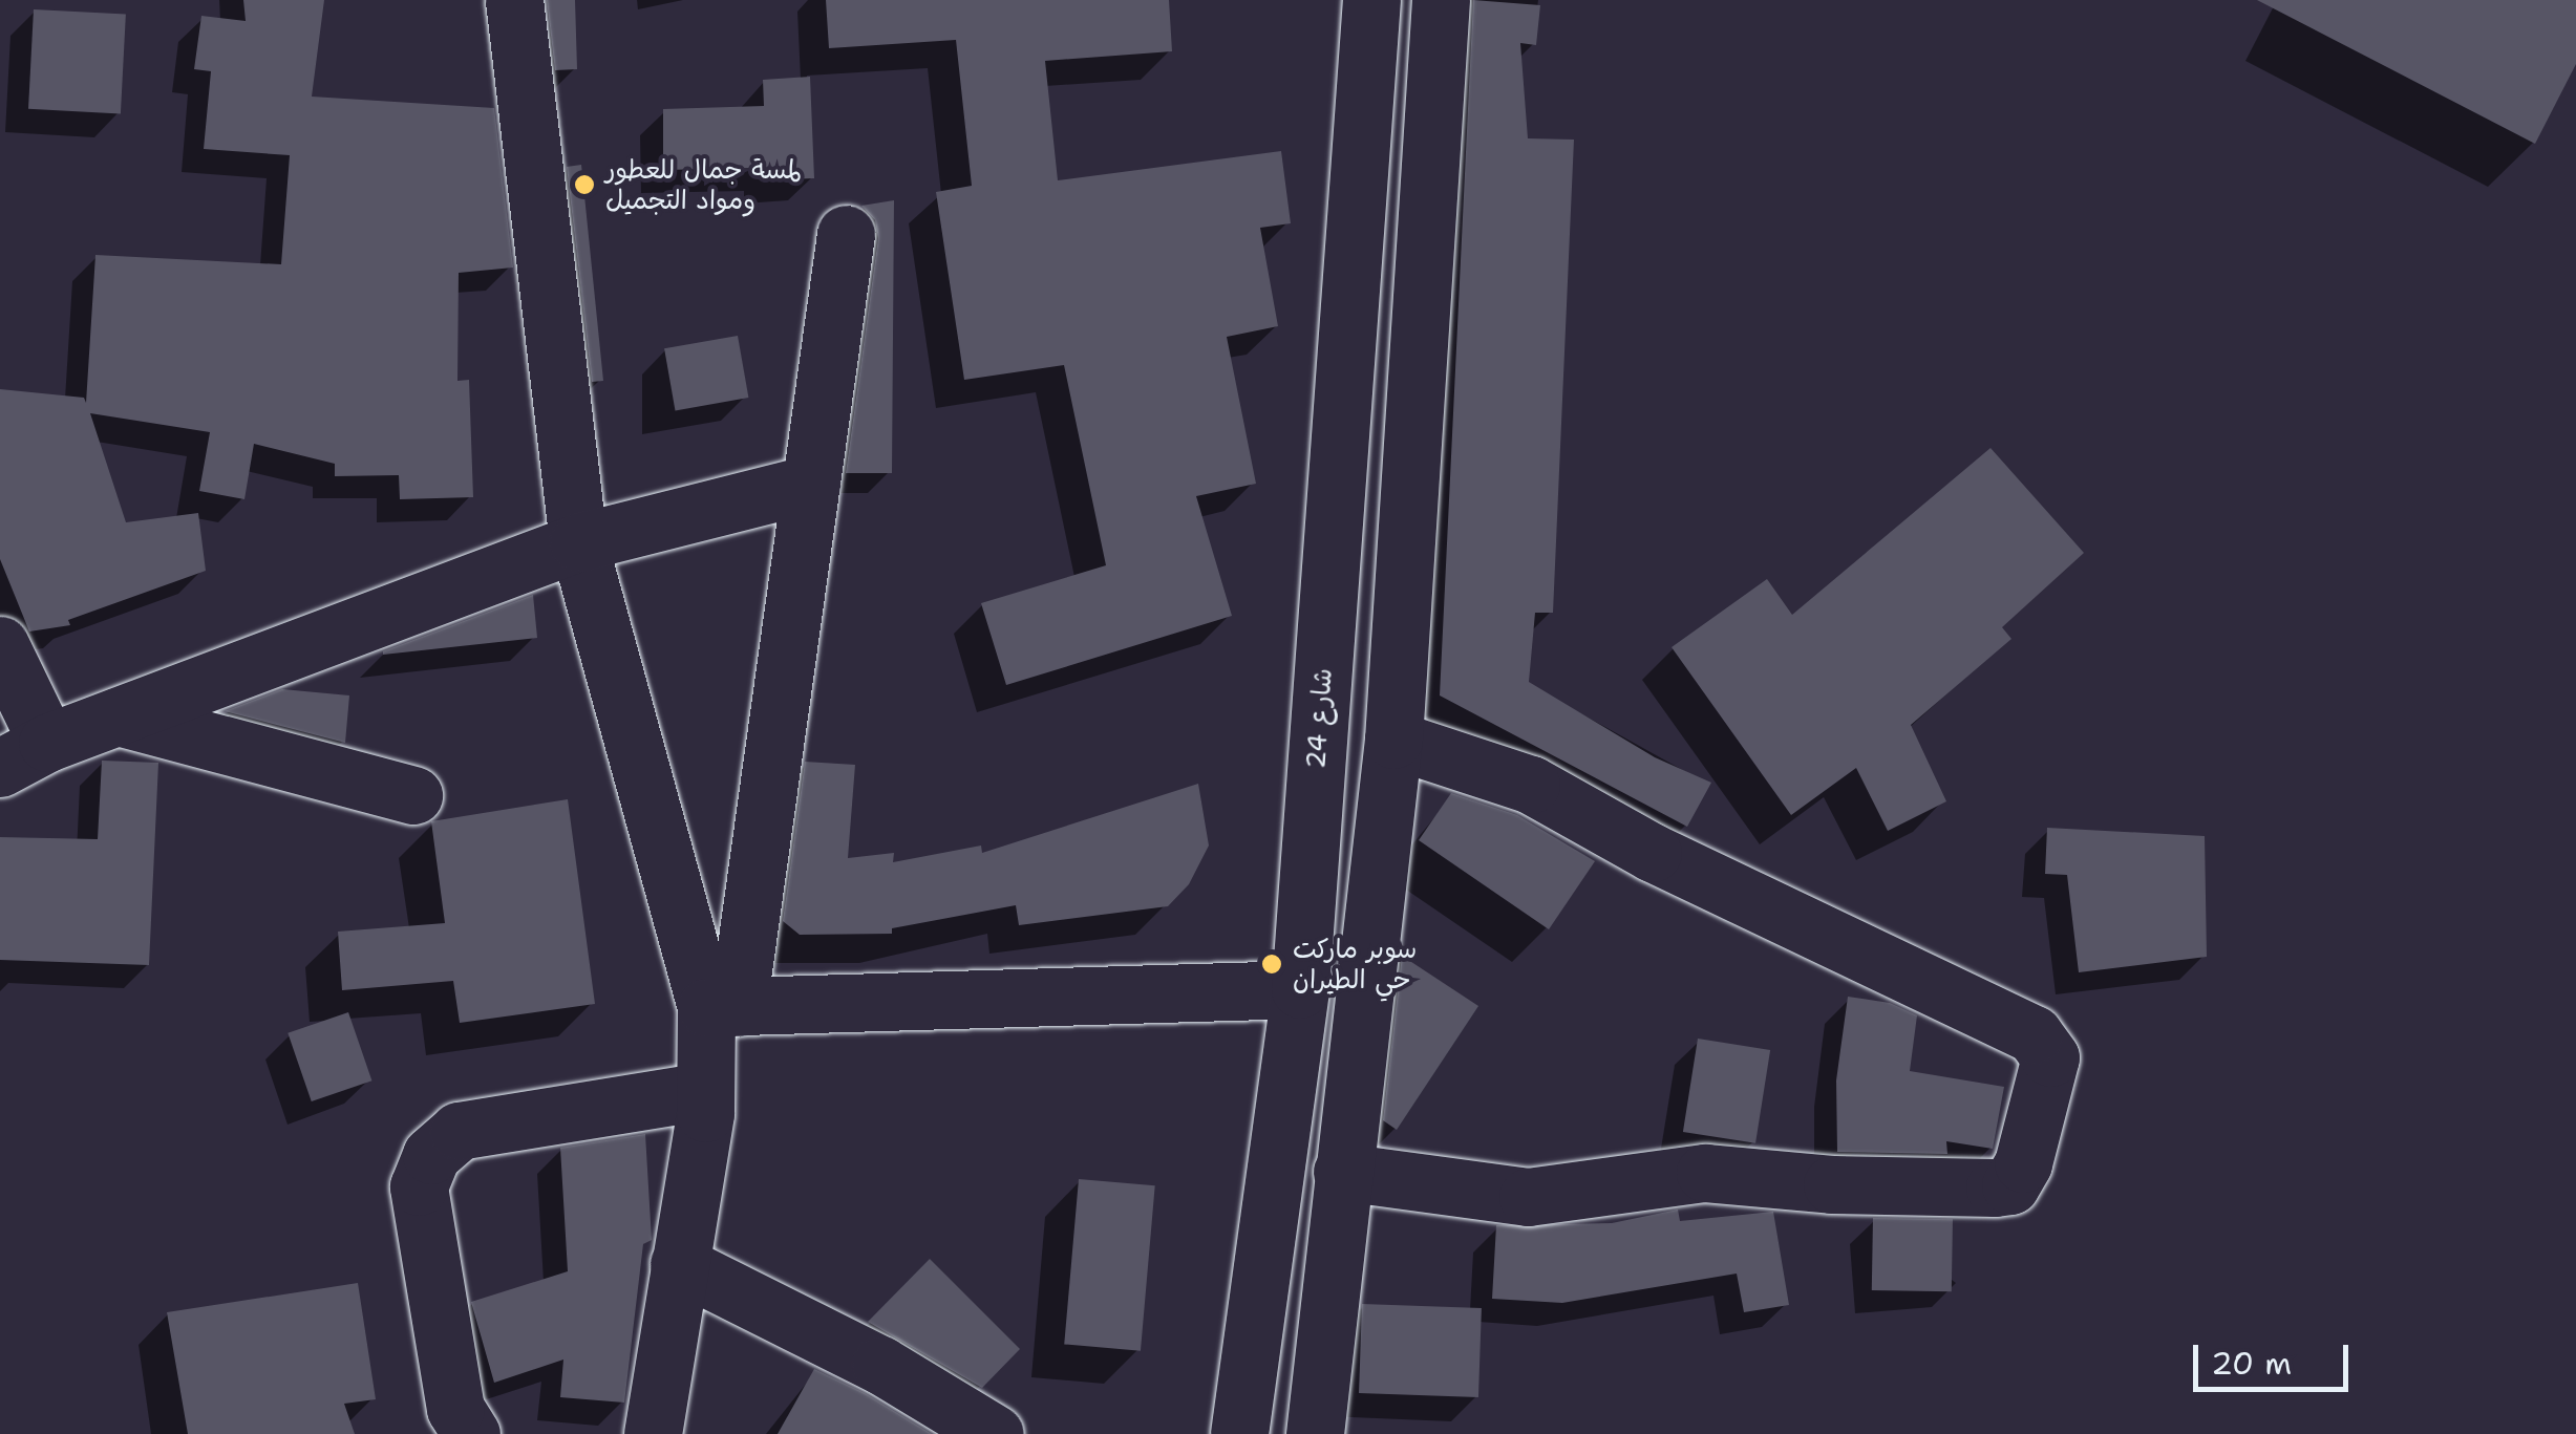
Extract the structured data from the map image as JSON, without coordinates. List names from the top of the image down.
{
  "streets": {
    "street": ["شارع 24"]
  },
  "places": ["لمسة جمال للعطور ومواد التجميل", "سوبر ماركت حي الطيران"],
  "scale_bar": "20 m"
}
